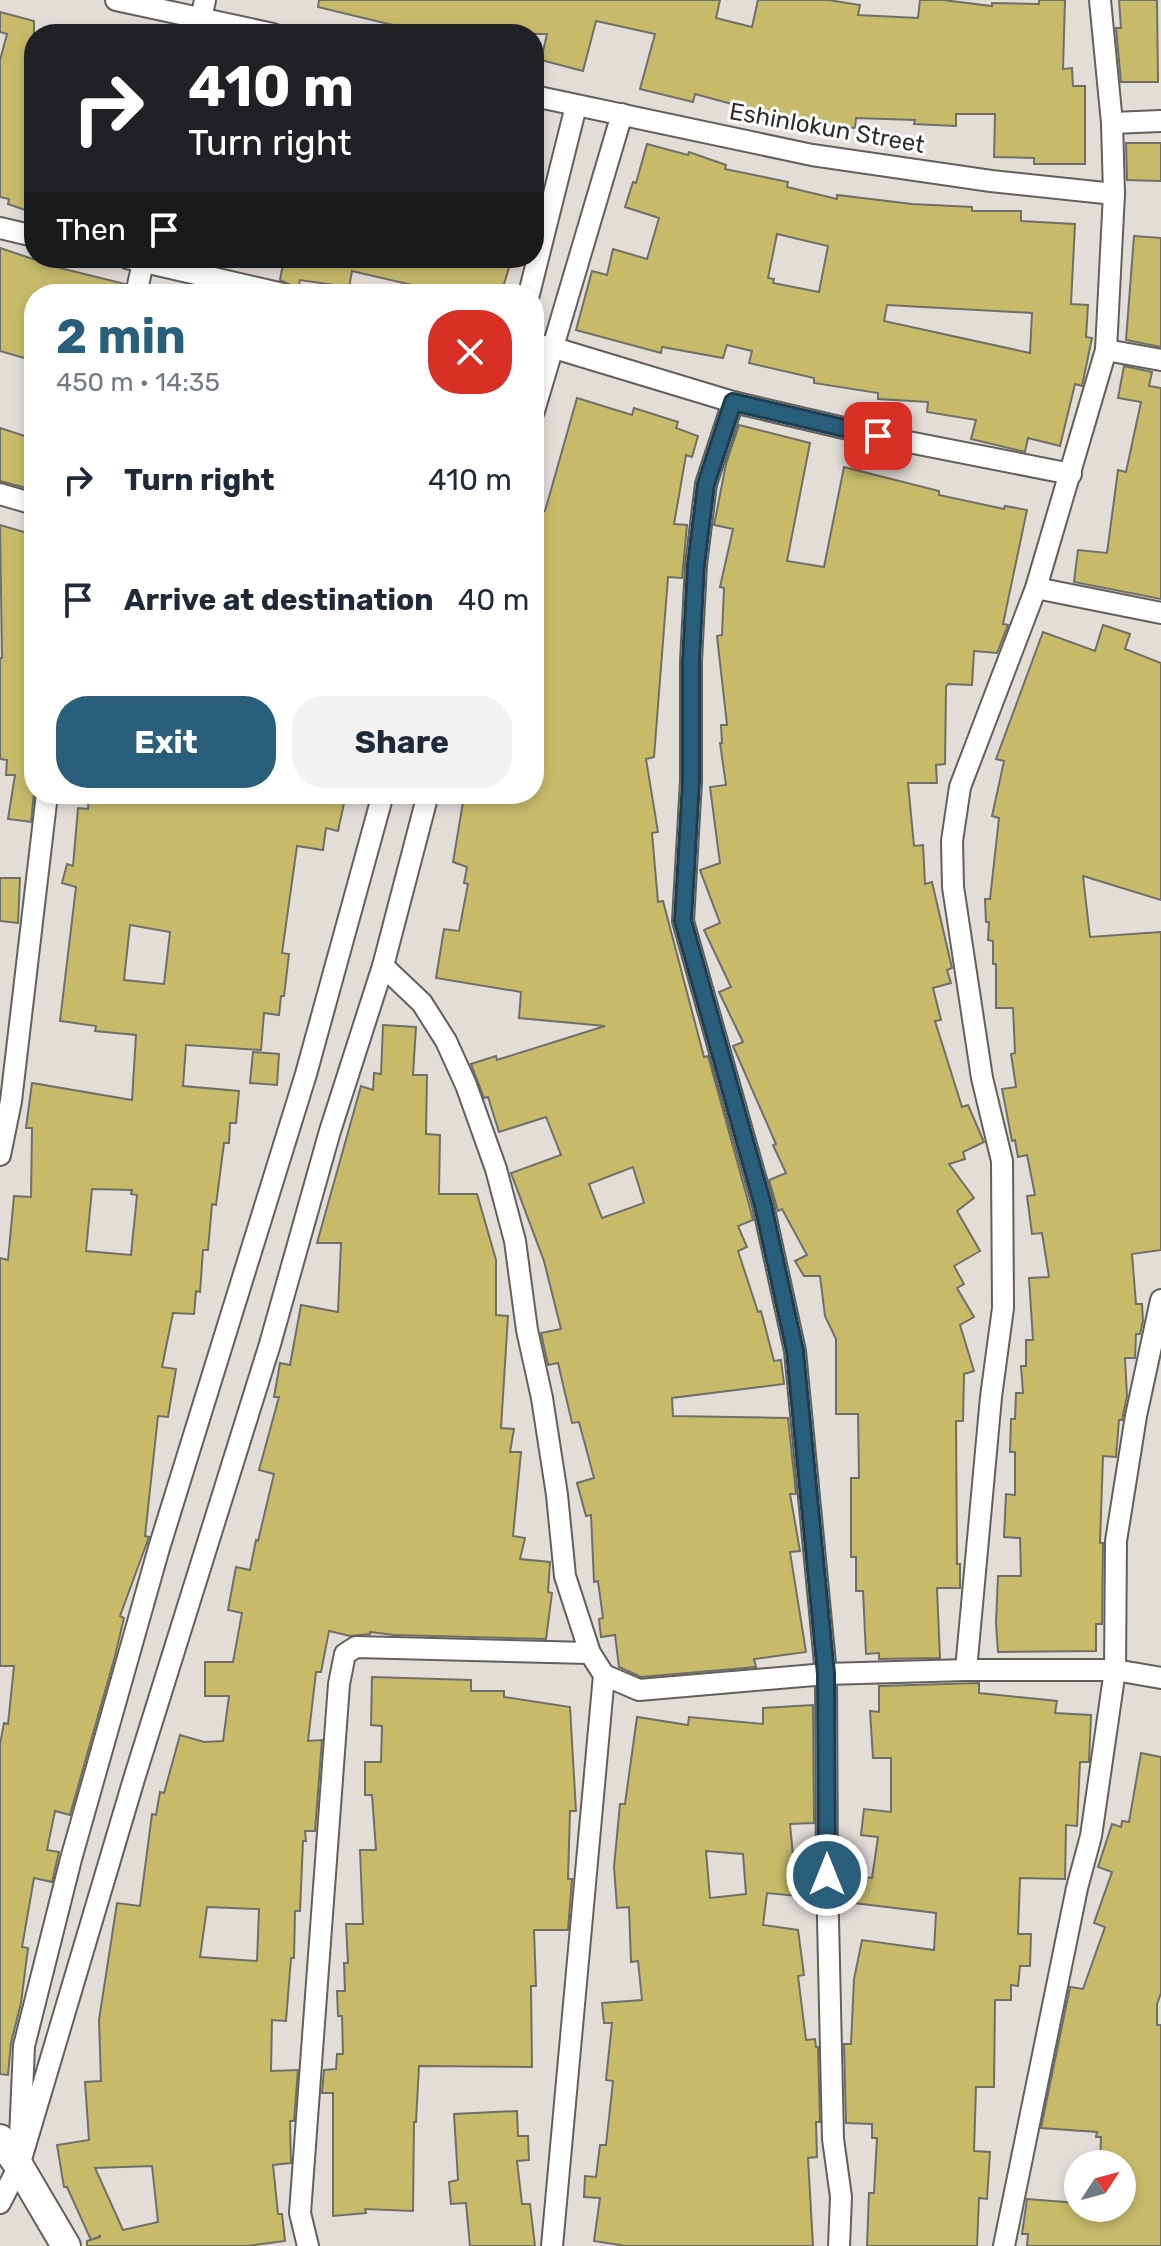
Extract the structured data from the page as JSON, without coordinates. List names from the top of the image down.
{
  "streets": {
    "street": ["Eshinlokun Street"]
  },
  "north": "top right",
  "page": {
    "turn": ["410 m", "Turn right"],
    "then": "Then",
    "heading": ["2 min", "450 m · 14:35"],
    "list": [
      {
        "name": "Turn right",
        "value": "410 m"
      },
      {
        "name": "Arrive at destination",
        "value": "40 m"
      }
    ],
    "buttons": ["Exit", "Share"]
  }
}
